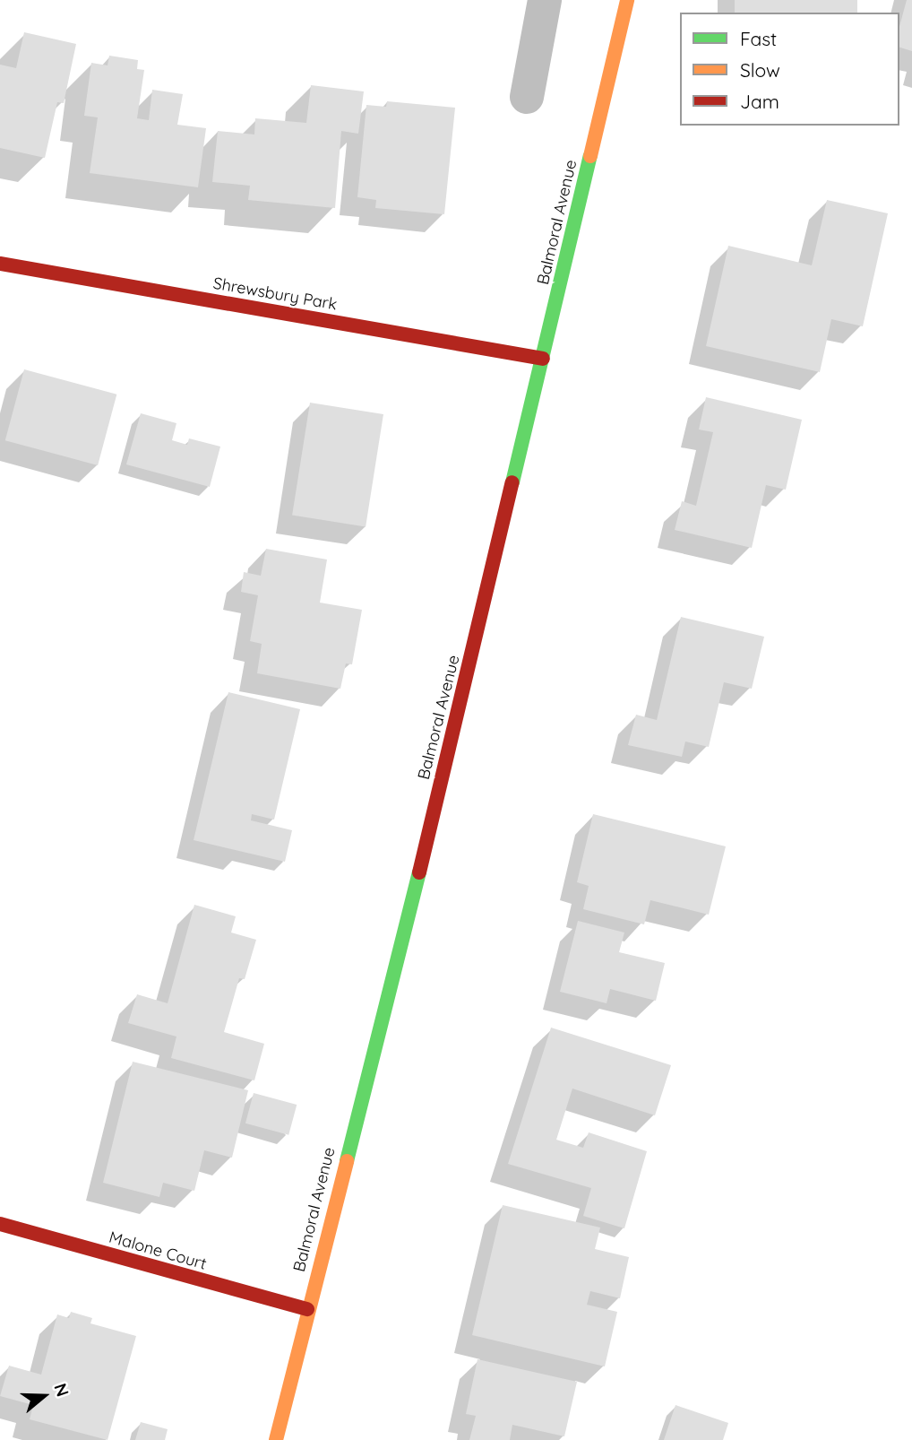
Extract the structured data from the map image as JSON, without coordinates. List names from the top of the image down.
{
  "streets": {
    "main road": ["Balmoral Avenue", "Shrewsbury Park", "Malone Court"]
  },
  "crossings": [
    ["Balmoral Avenue", "Shrewsbury Park"],
    ["Balmoral Avenue", "Malone Court"]
  ],
  "legend": ["Fast", "Slow", "Jam"],
  "north": "right"
}
